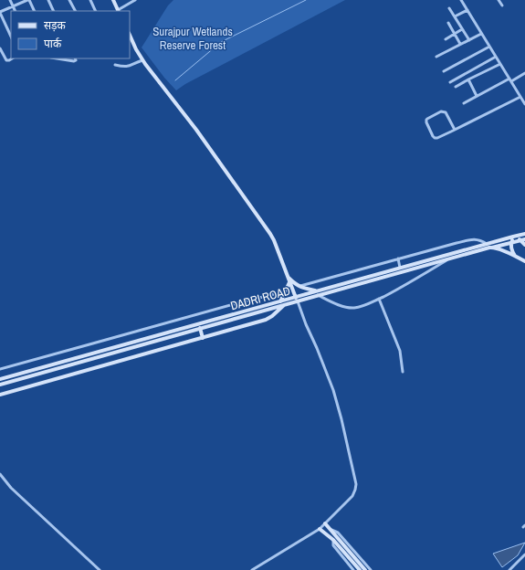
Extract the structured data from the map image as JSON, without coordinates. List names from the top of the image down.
{
  "streets": {
    "main road": ["DADRI ROAD"]
  },
  "parks": ["Surajpur Wetlands Reserve Forest"],
  "legend": ["सड़क", "पार्क"]
}
